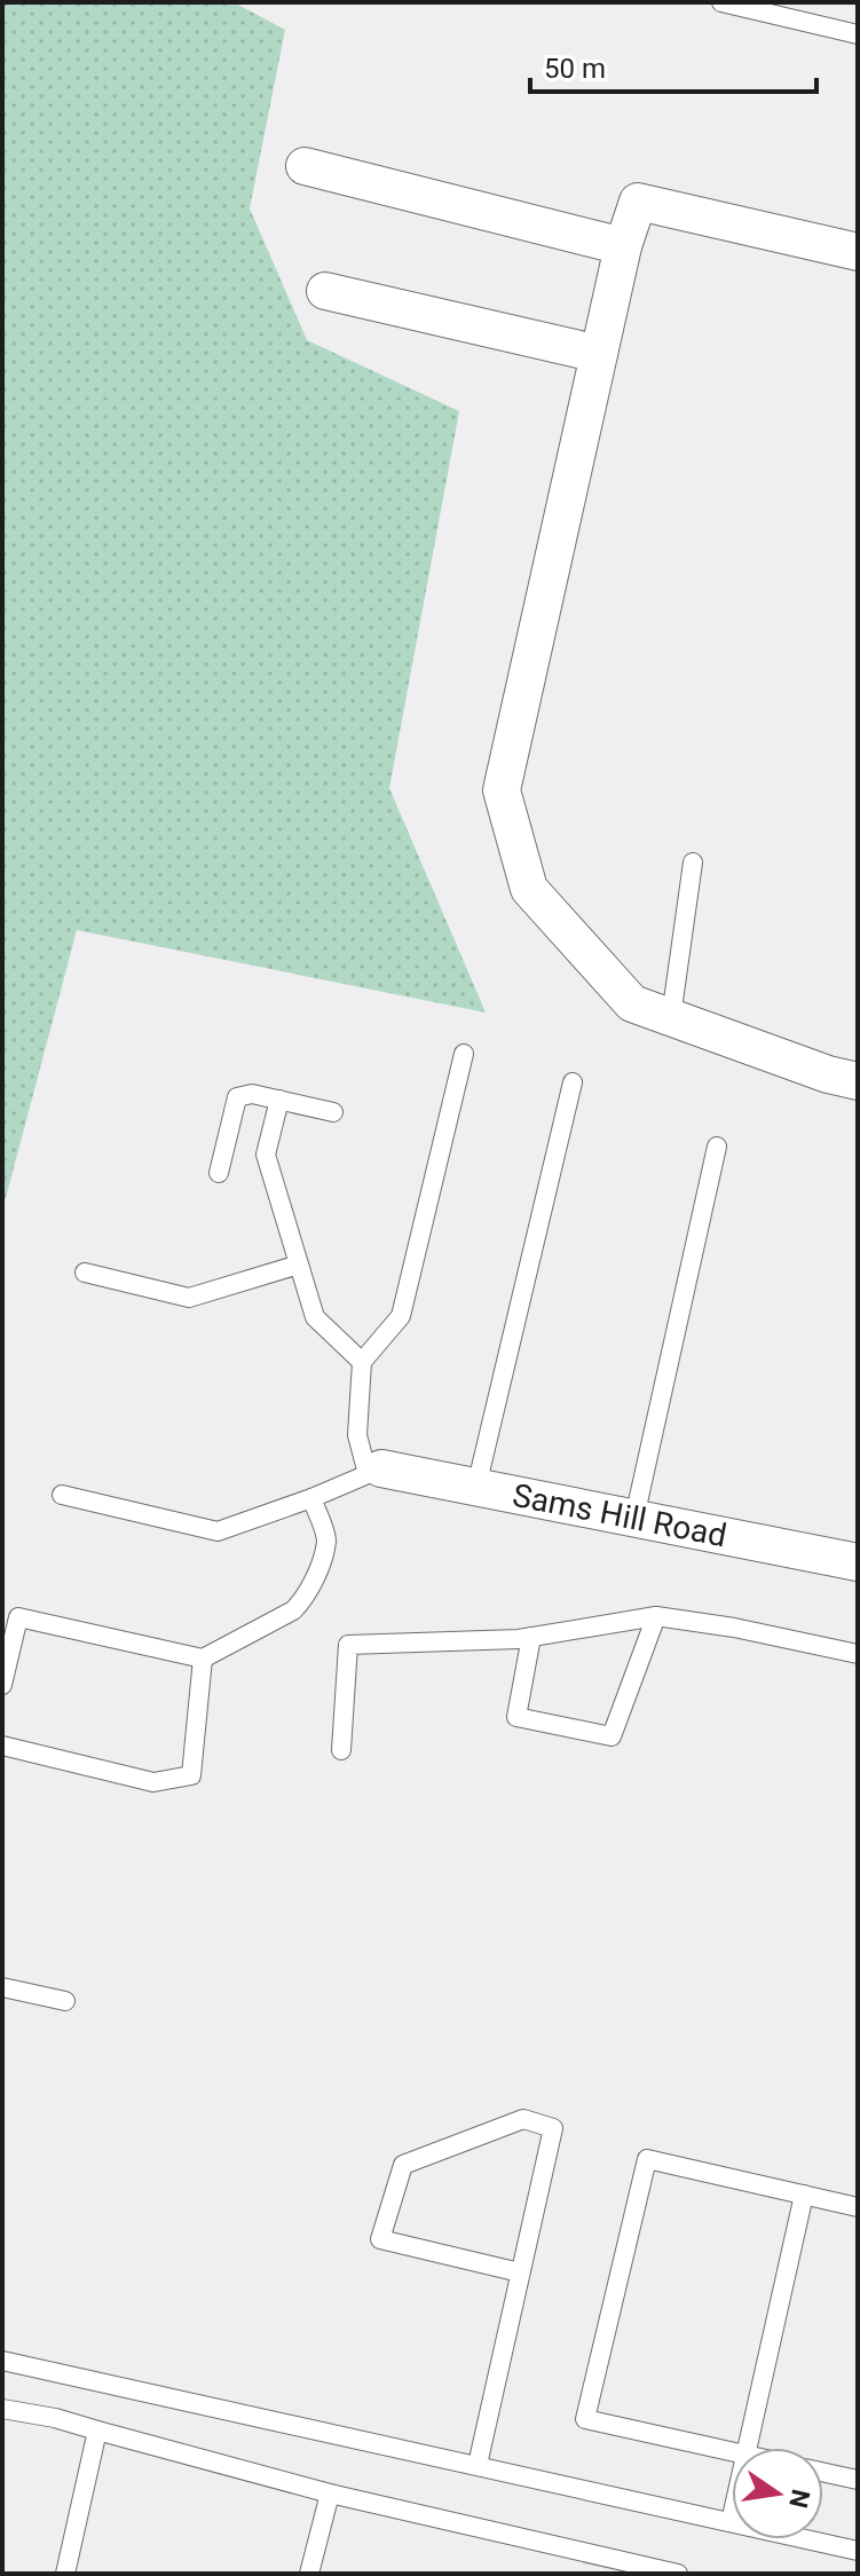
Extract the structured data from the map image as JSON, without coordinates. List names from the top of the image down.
{
  "streets": {
    "street": ["Sams Hill Road"]
  },
  "scale_bar": "50 m",
  "north": "right"
}
